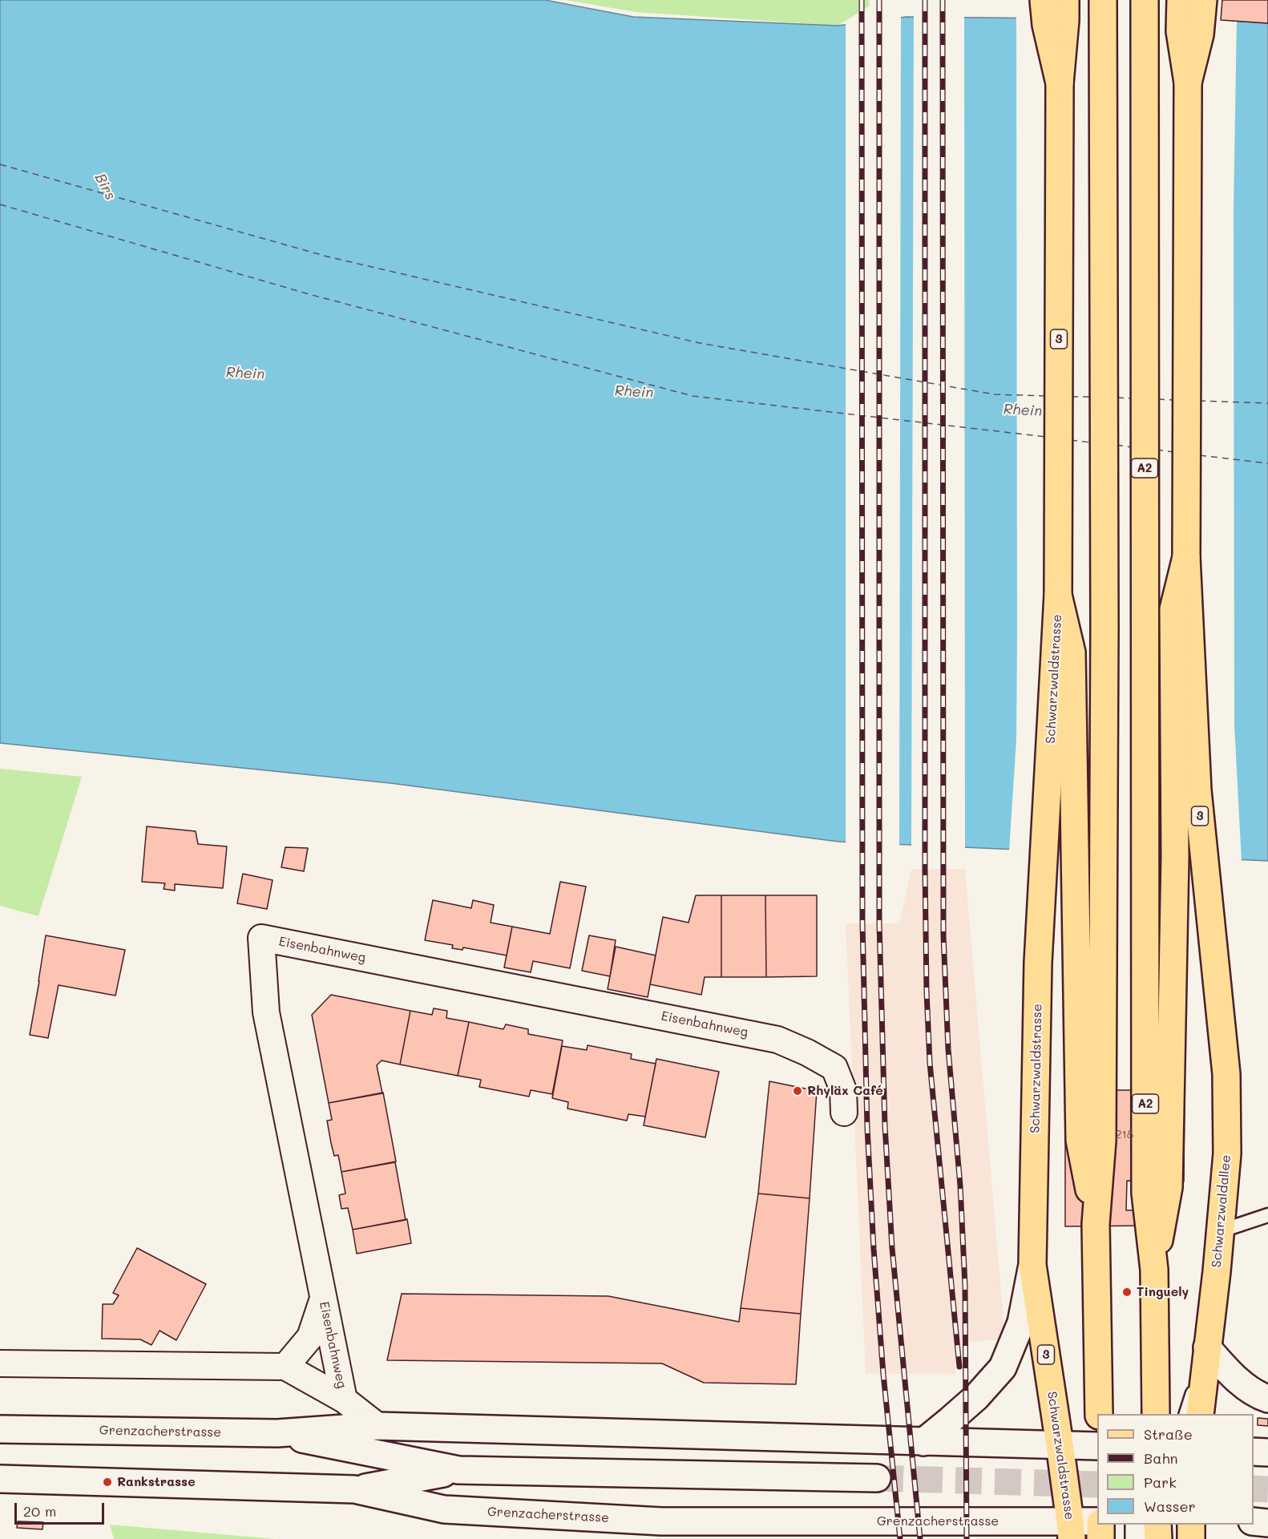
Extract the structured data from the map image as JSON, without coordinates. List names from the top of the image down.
{
  "streets": {
    "main road": [
      "3",
      "A2",
      "Schwarzwaldstrasse",
      "Schwarzwaldallee",
      "Grenzacherstrasse"
    ],
    "street": ["Eisenbahnweg"]
  },
  "crossings": [
    ["3", "Schwarzwaldstrasse"],
    ["3", "Schwarzwaldallee"],
    ["Schwarzwaldstrasse", "Grenzacherstrasse"],
    ["Eisenbahnweg", "Grenzacherstrasse"]
  ],
  "water": ["Birs", "Rhein"],
  "places": ["Rhyläx Café", "Tinguely", "Rankstrasse"],
  "house_numbers": ["218"],
  "legend": [
    "Straße",
    "Bahn",
    "Park",
    "Wasser"
  ],
  "scale_bar": "20 m"
}
